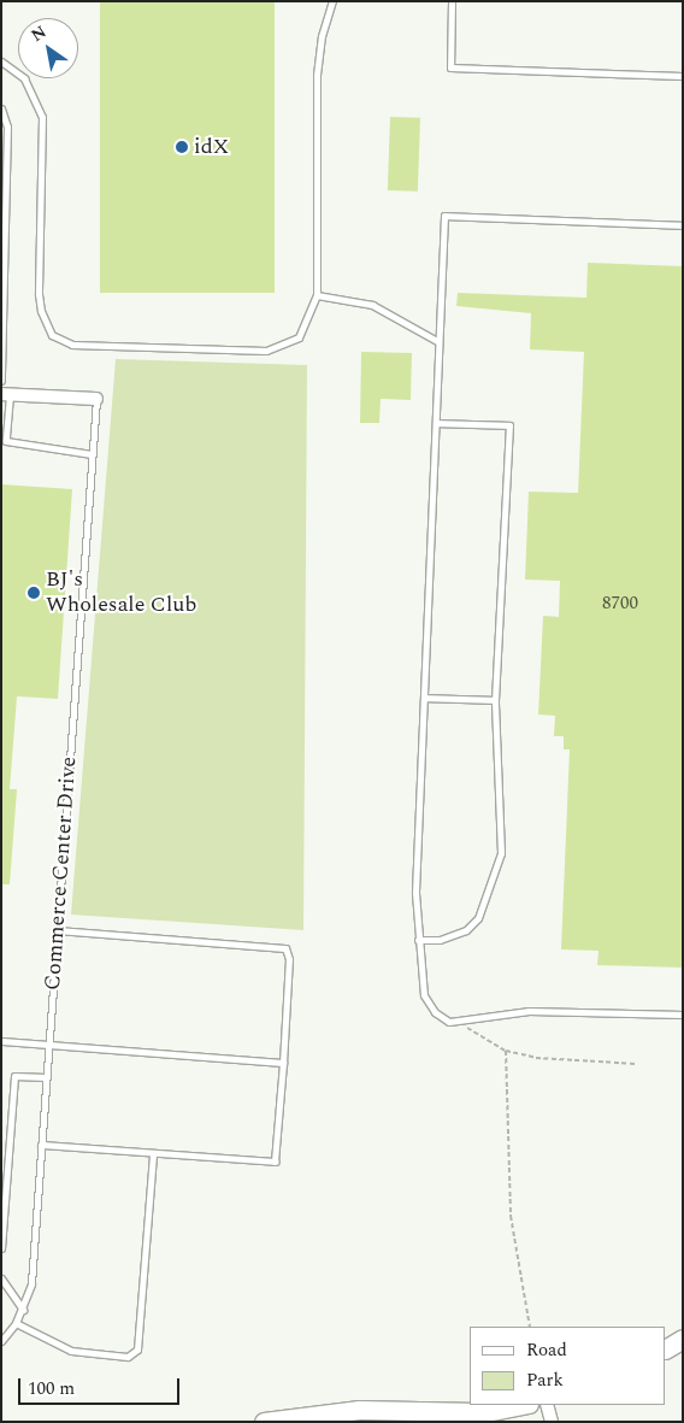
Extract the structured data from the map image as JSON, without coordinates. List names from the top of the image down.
{
  "streets": {
    "lane": ["Commerce Center Drive"]
  },
  "places": ["idX", "BJ's Wholesale Club"],
  "house_numbers": ["8700"],
  "legend": ["Road", "Park"],
  "scale_bar": "100 m",
  "north": "top left"
}
